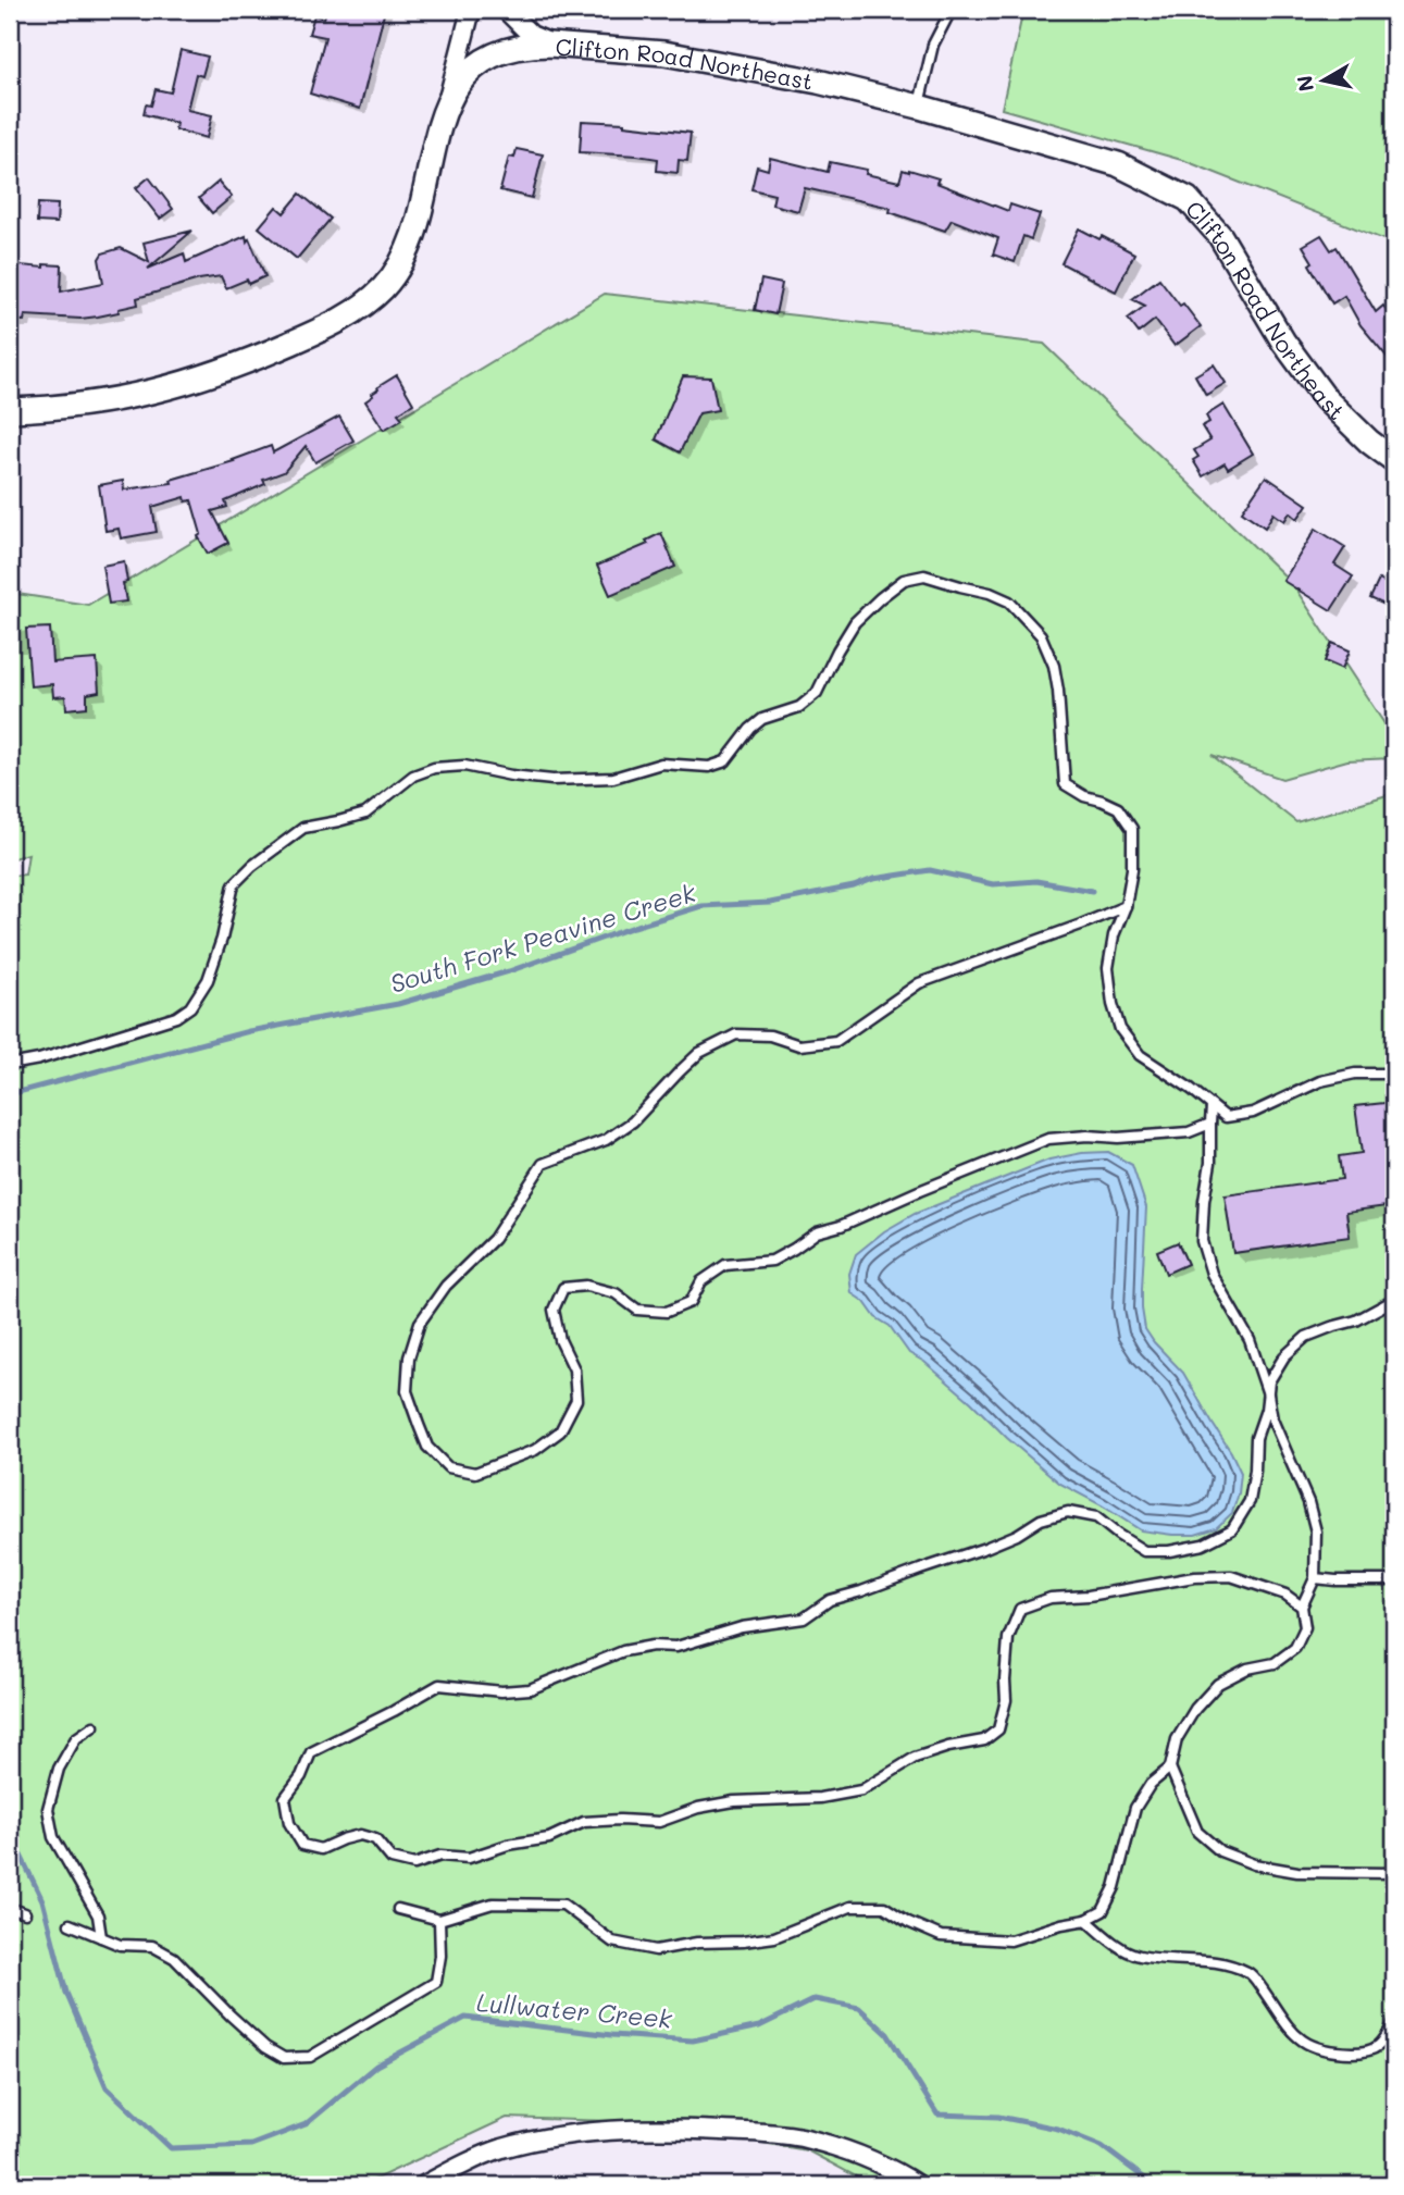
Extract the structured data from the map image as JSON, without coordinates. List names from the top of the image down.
{
  "streets": {
    "street": ["Clifton Road Northeast"]
  },
  "water": ["South Fork Peavine Creek", "Lullwater Creek"],
  "north": "left"
}
